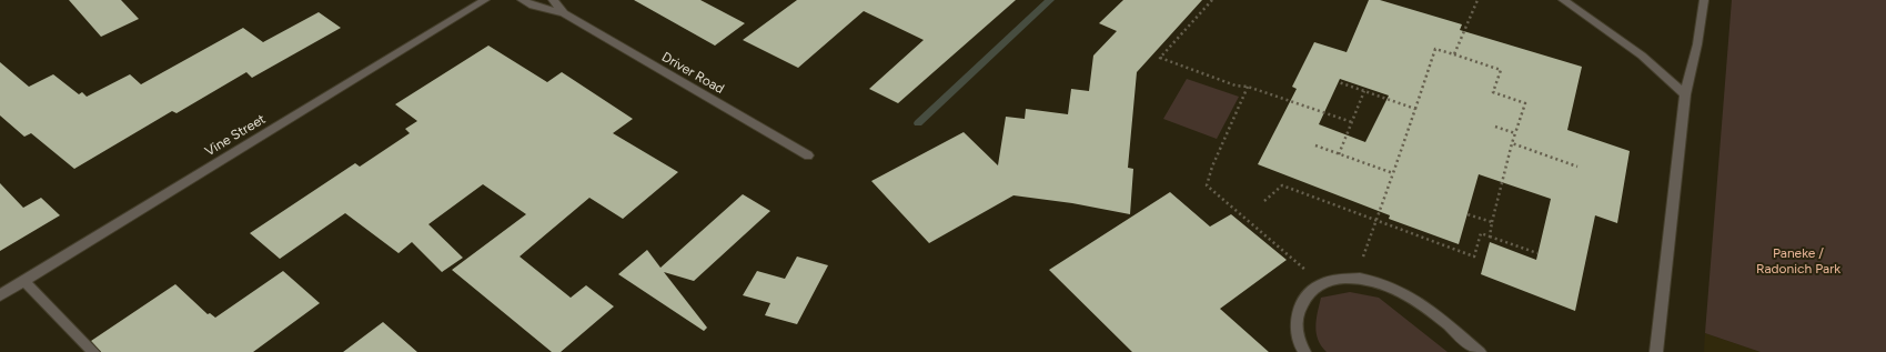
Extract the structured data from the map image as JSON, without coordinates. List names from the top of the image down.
{
  "streets": {
    "street": ["Driver Road", "Vine Street"]
  },
  "parks": ["Paneke / Radonich Park"]
}
